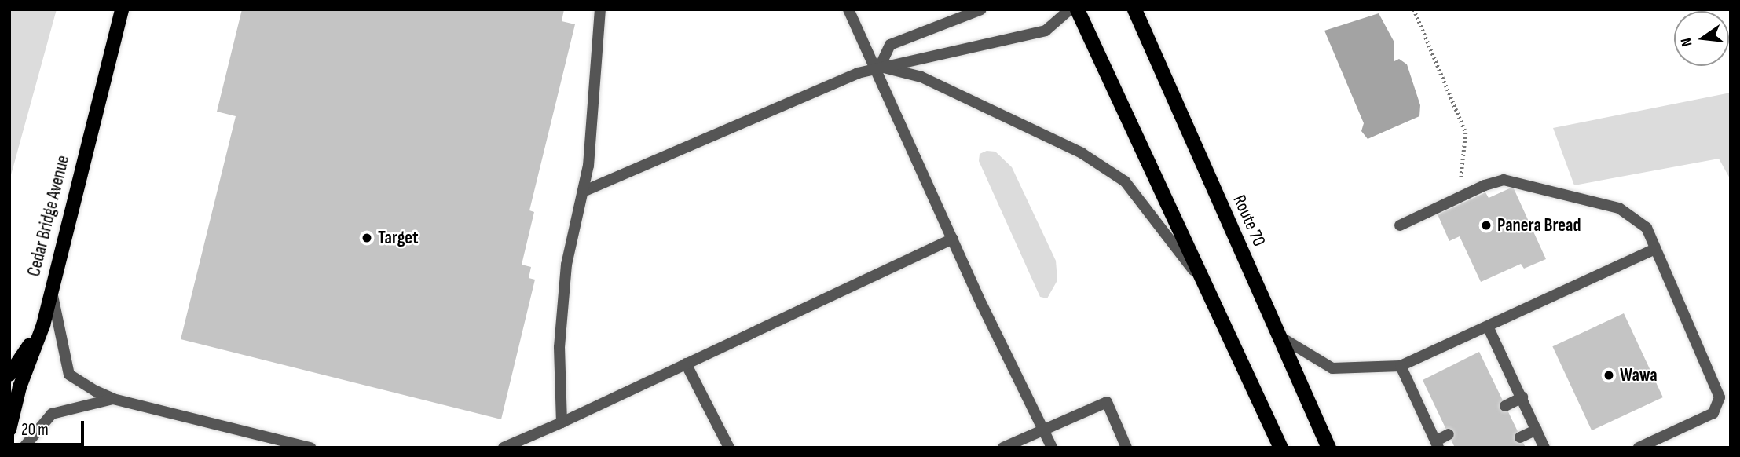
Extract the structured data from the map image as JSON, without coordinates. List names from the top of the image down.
{
  "streets": {
    "highway": ["Route 70"],
    "main road": ["Cedar Bridge Avenue"]
  },
  "places": ["Panera Bread", "Target", "Wawa"],
  "scale_bar": "20 m",
  "north": "left"
}
